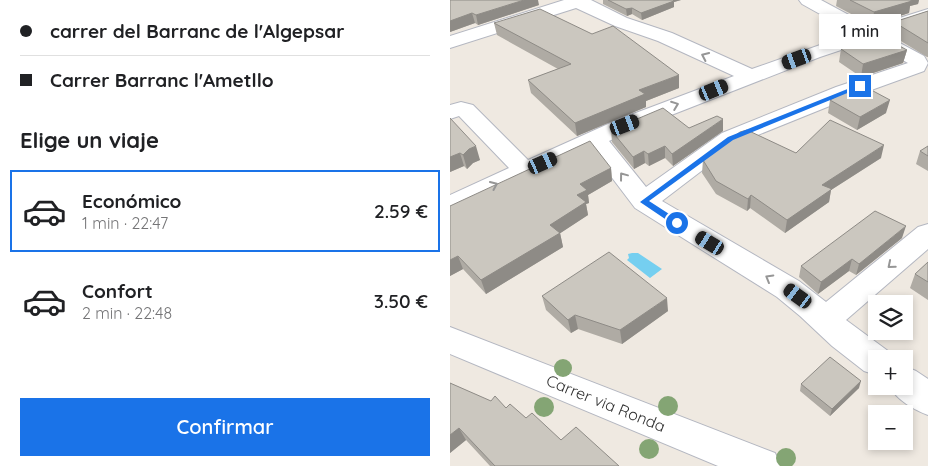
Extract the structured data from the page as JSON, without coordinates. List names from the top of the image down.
{
  "streets": {
    "street": ["Carrer via Ronda"]
  },
  "page": {
    "banner": ["carrer del Barranc de l'Algepsar", "Carrer Barranc l'Ametllo"],
    "bubble": "1 min",
    "heading": "Elige un viaje",
    "list": [
      {
        "name": "Económico",
        "note": "1 min · 22:47",
        "value": "2.59 €"
      },
      {
        "name": "Confort",
        "note": "2 min · 22:48",
        "value": "3.50 €"
      }
    ],
    "map_buttons": ["+", "−"],
    "buttons": "Confirmar"
  }
}
